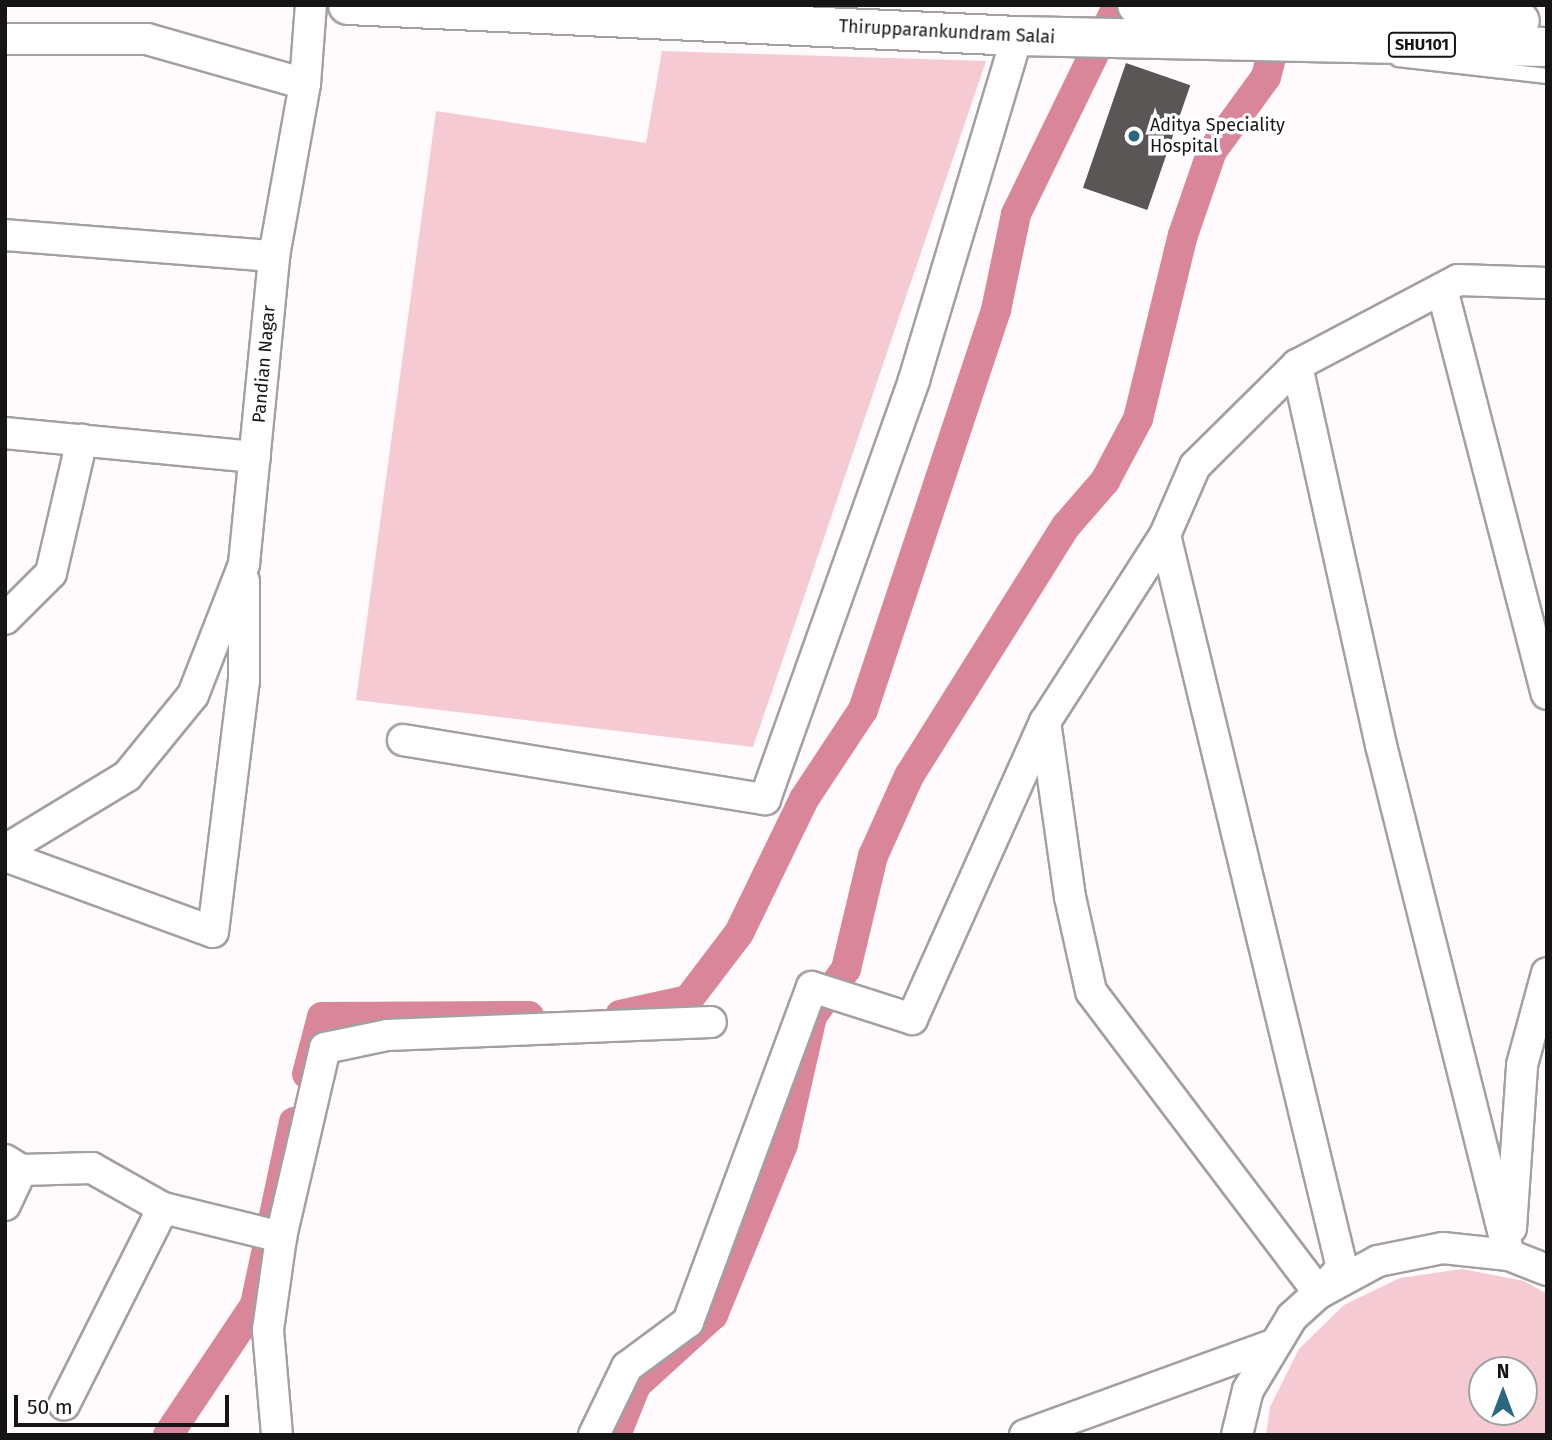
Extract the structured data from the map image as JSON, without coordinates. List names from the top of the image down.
{
  "streets": {
    "main road": ["Thirupparankundram Salai", "SHU101"],
    "street": ["Pandian Nagar"]
  },
  "places": ["Aditya Speciality Hospital"],
  "scale_bar": "50 m",
  "north": "top"
}
